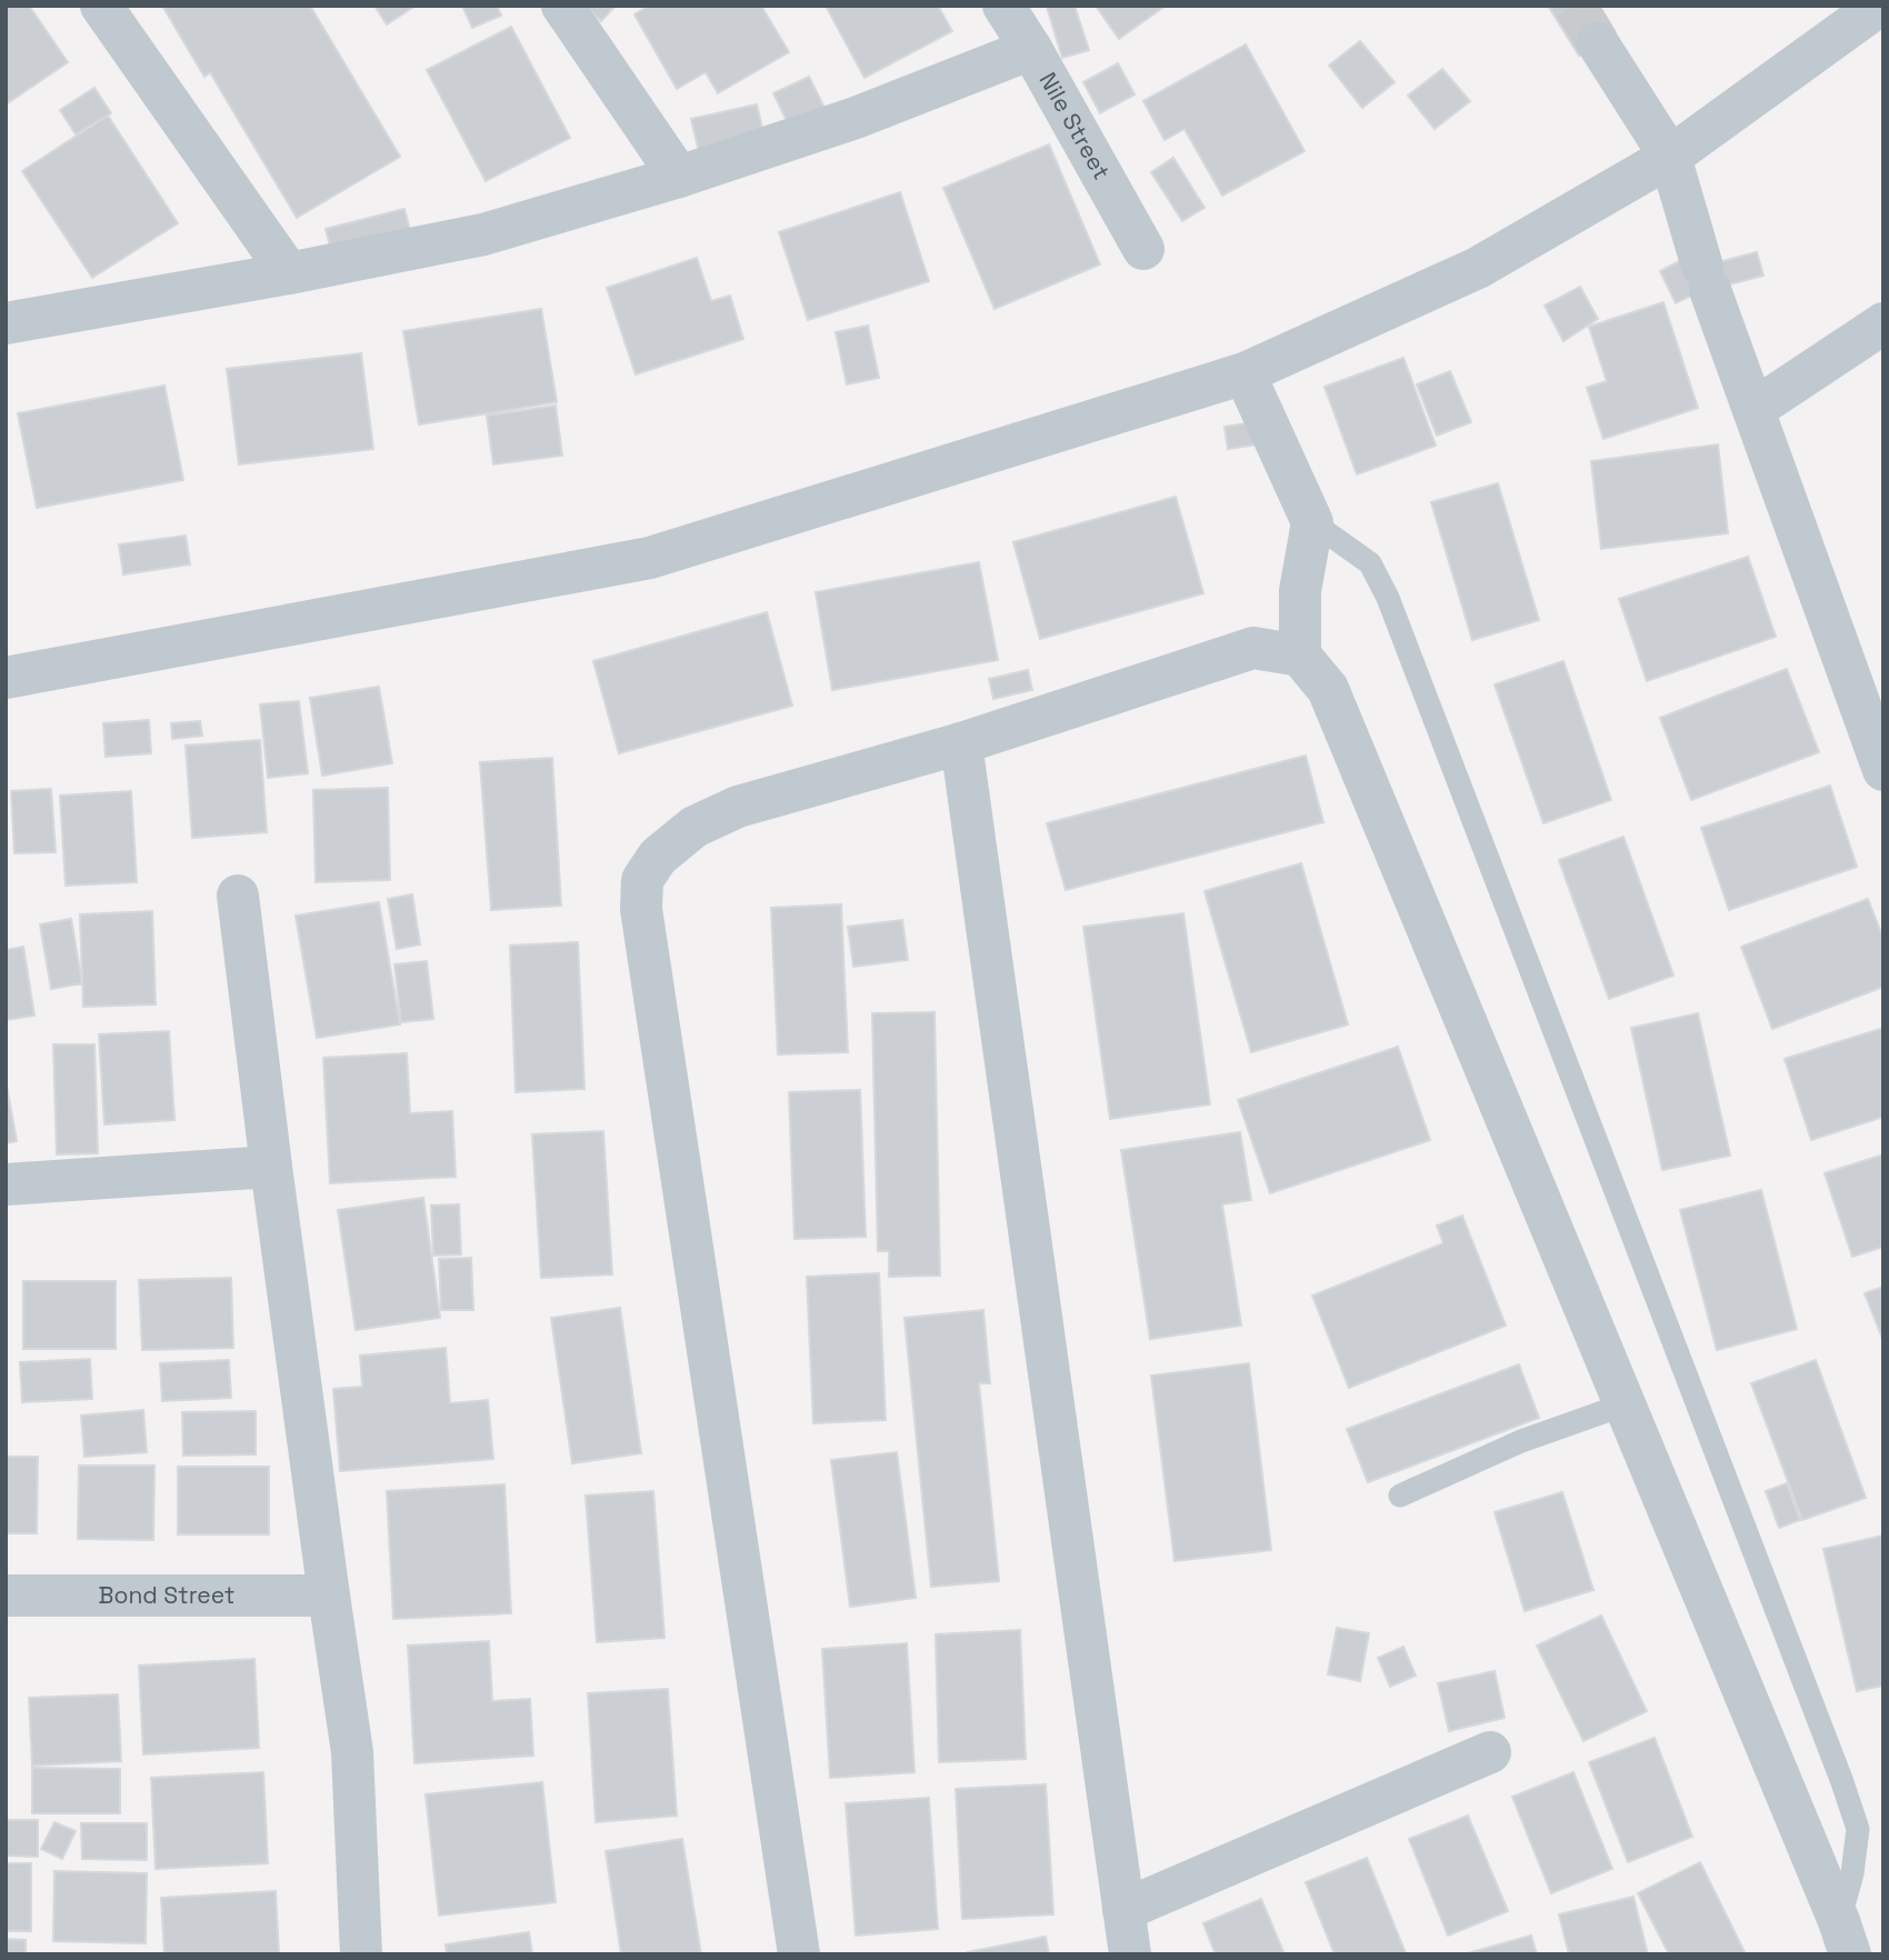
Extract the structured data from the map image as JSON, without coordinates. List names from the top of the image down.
{
  "streets": {
    "street": ["Nile Street", "Bond Street"]
  }
}
